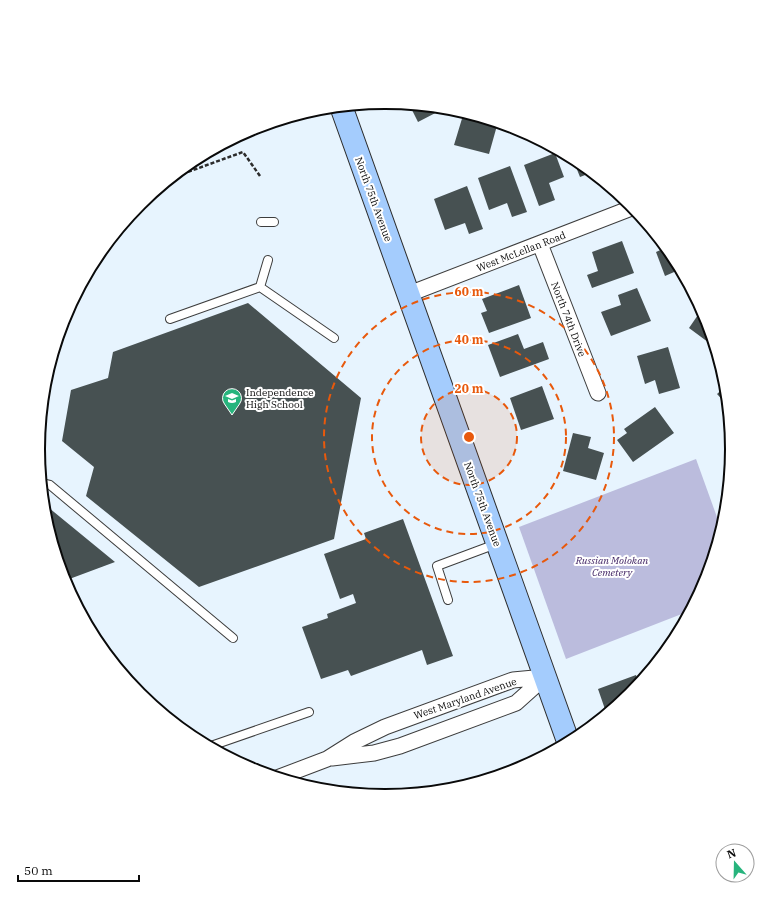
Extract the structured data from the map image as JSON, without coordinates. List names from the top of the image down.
{
  "streets": {
    "main road": ["North 75th Avenue"],
    "street": ["West McLellan Road", "North 74th Drive", "West Maryland Avenue"]
  },
  "crossings": [
    ["North 75th Avenue", "West McLellan Road"],
    ["North 75th Avenue", "West Maryland Avenue"],
    ["West McLellan Road", "North 74th Drive"]
  ],
  "parks": ["Russian Molokan Cemetery"],
  "places": {
    "school or university": ["Independence High School"]
  },
  "scale_bar": "50 m",
  "north": "top",
  "rings": ["60 m", "40 m", "20 m"]
}
